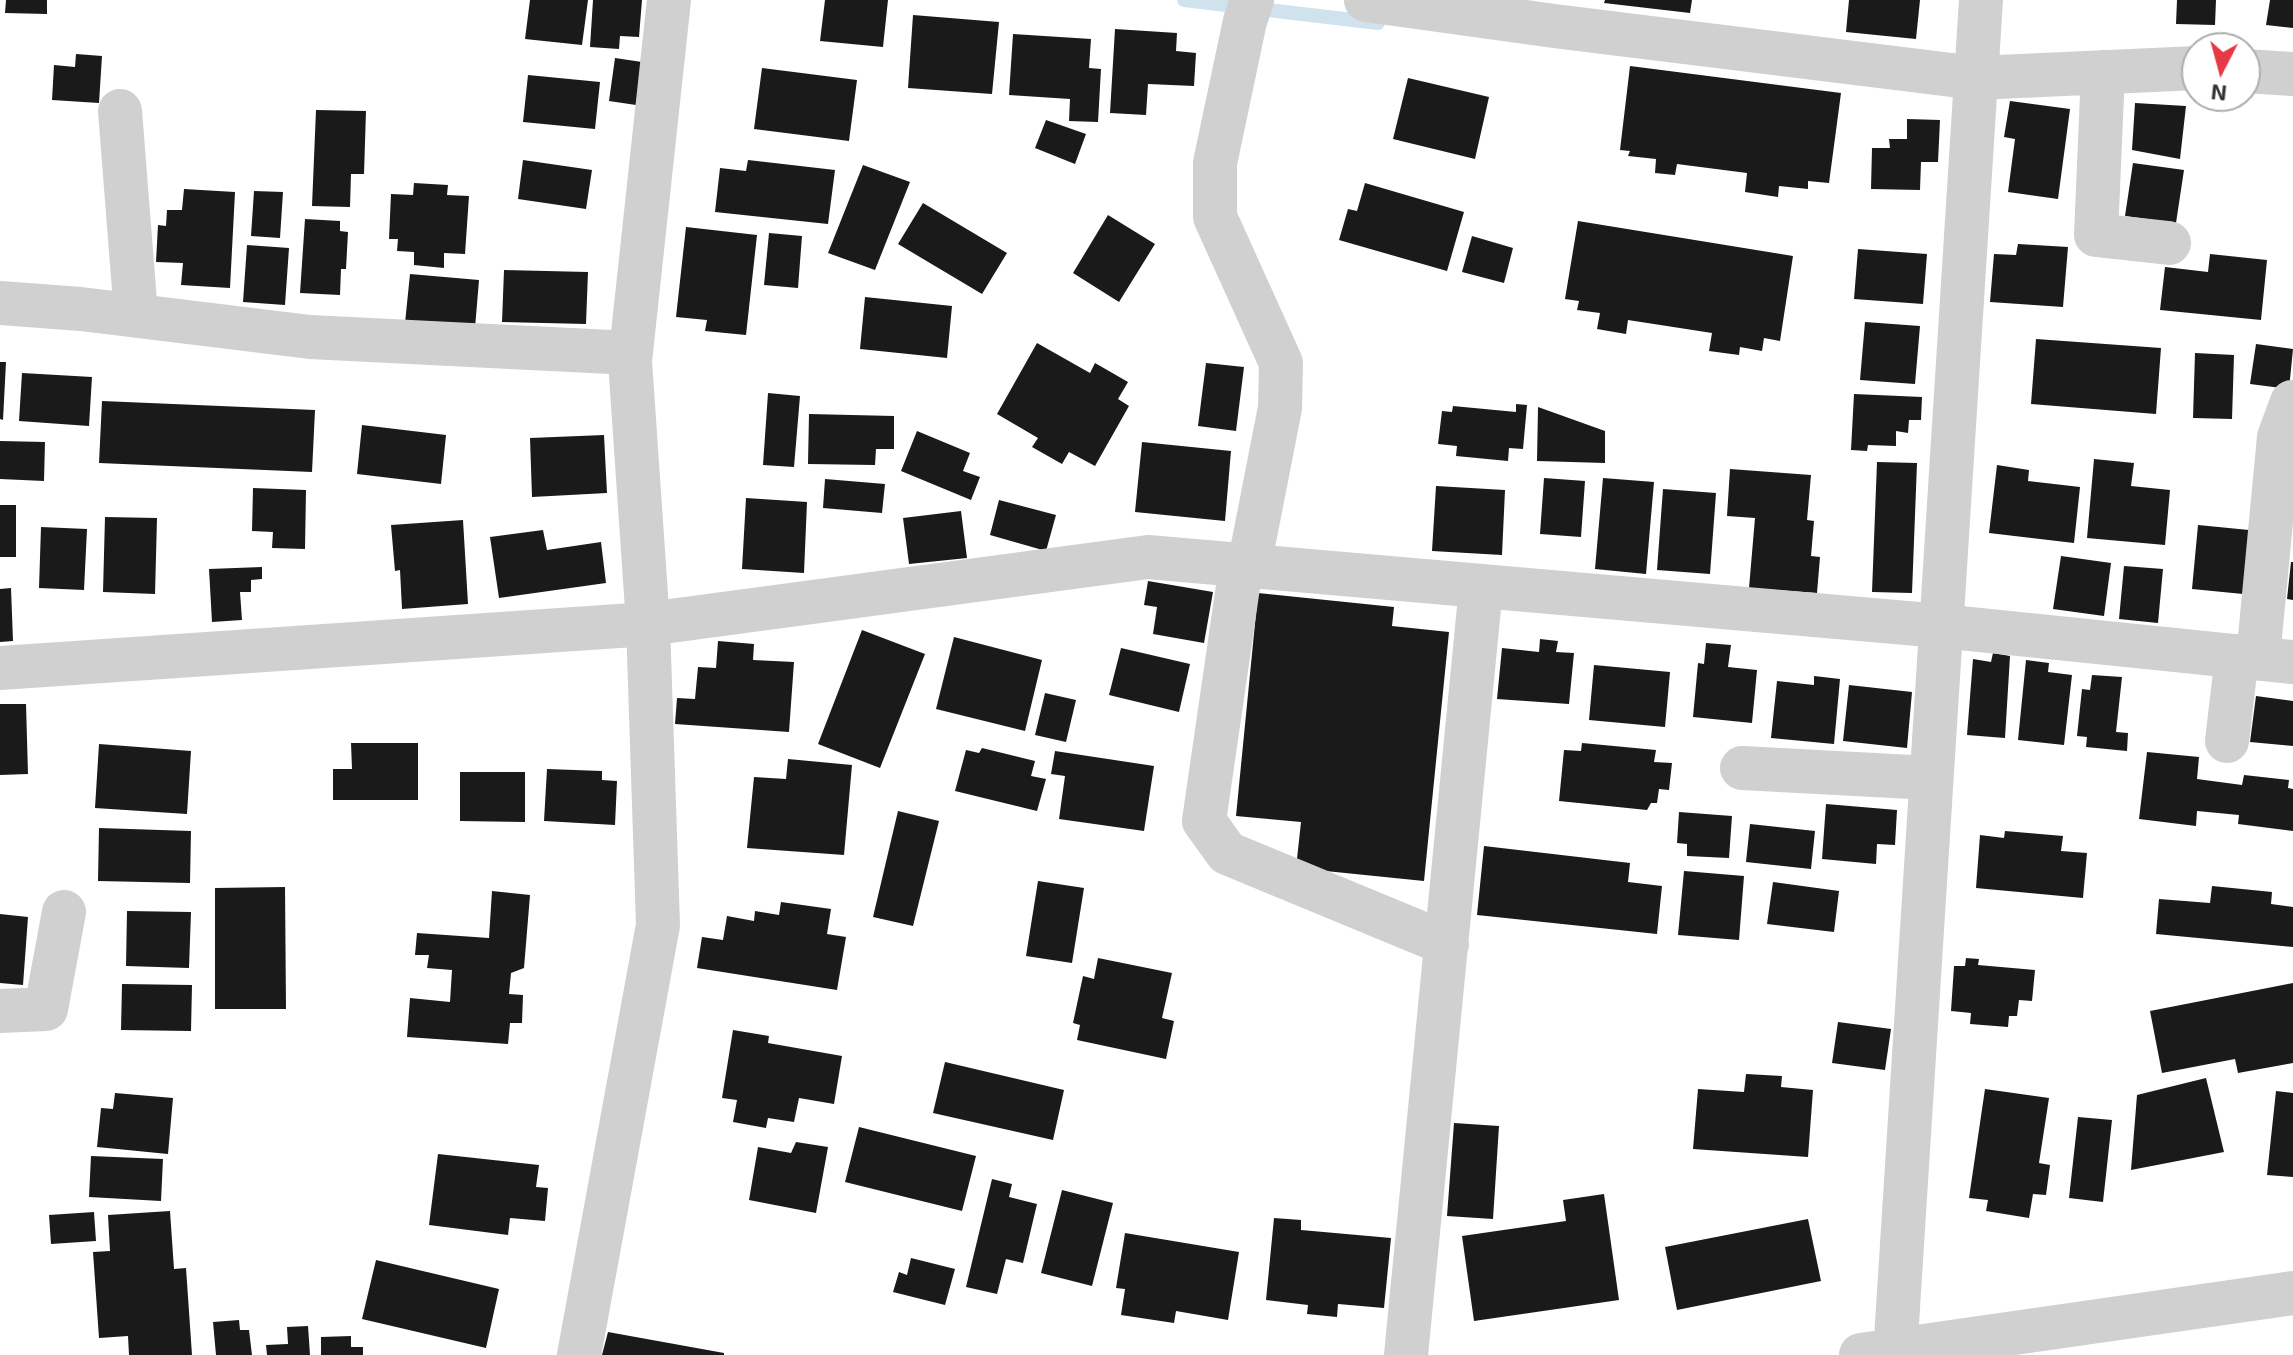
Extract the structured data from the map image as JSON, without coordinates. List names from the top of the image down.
{
  "north": "bottom"
}
